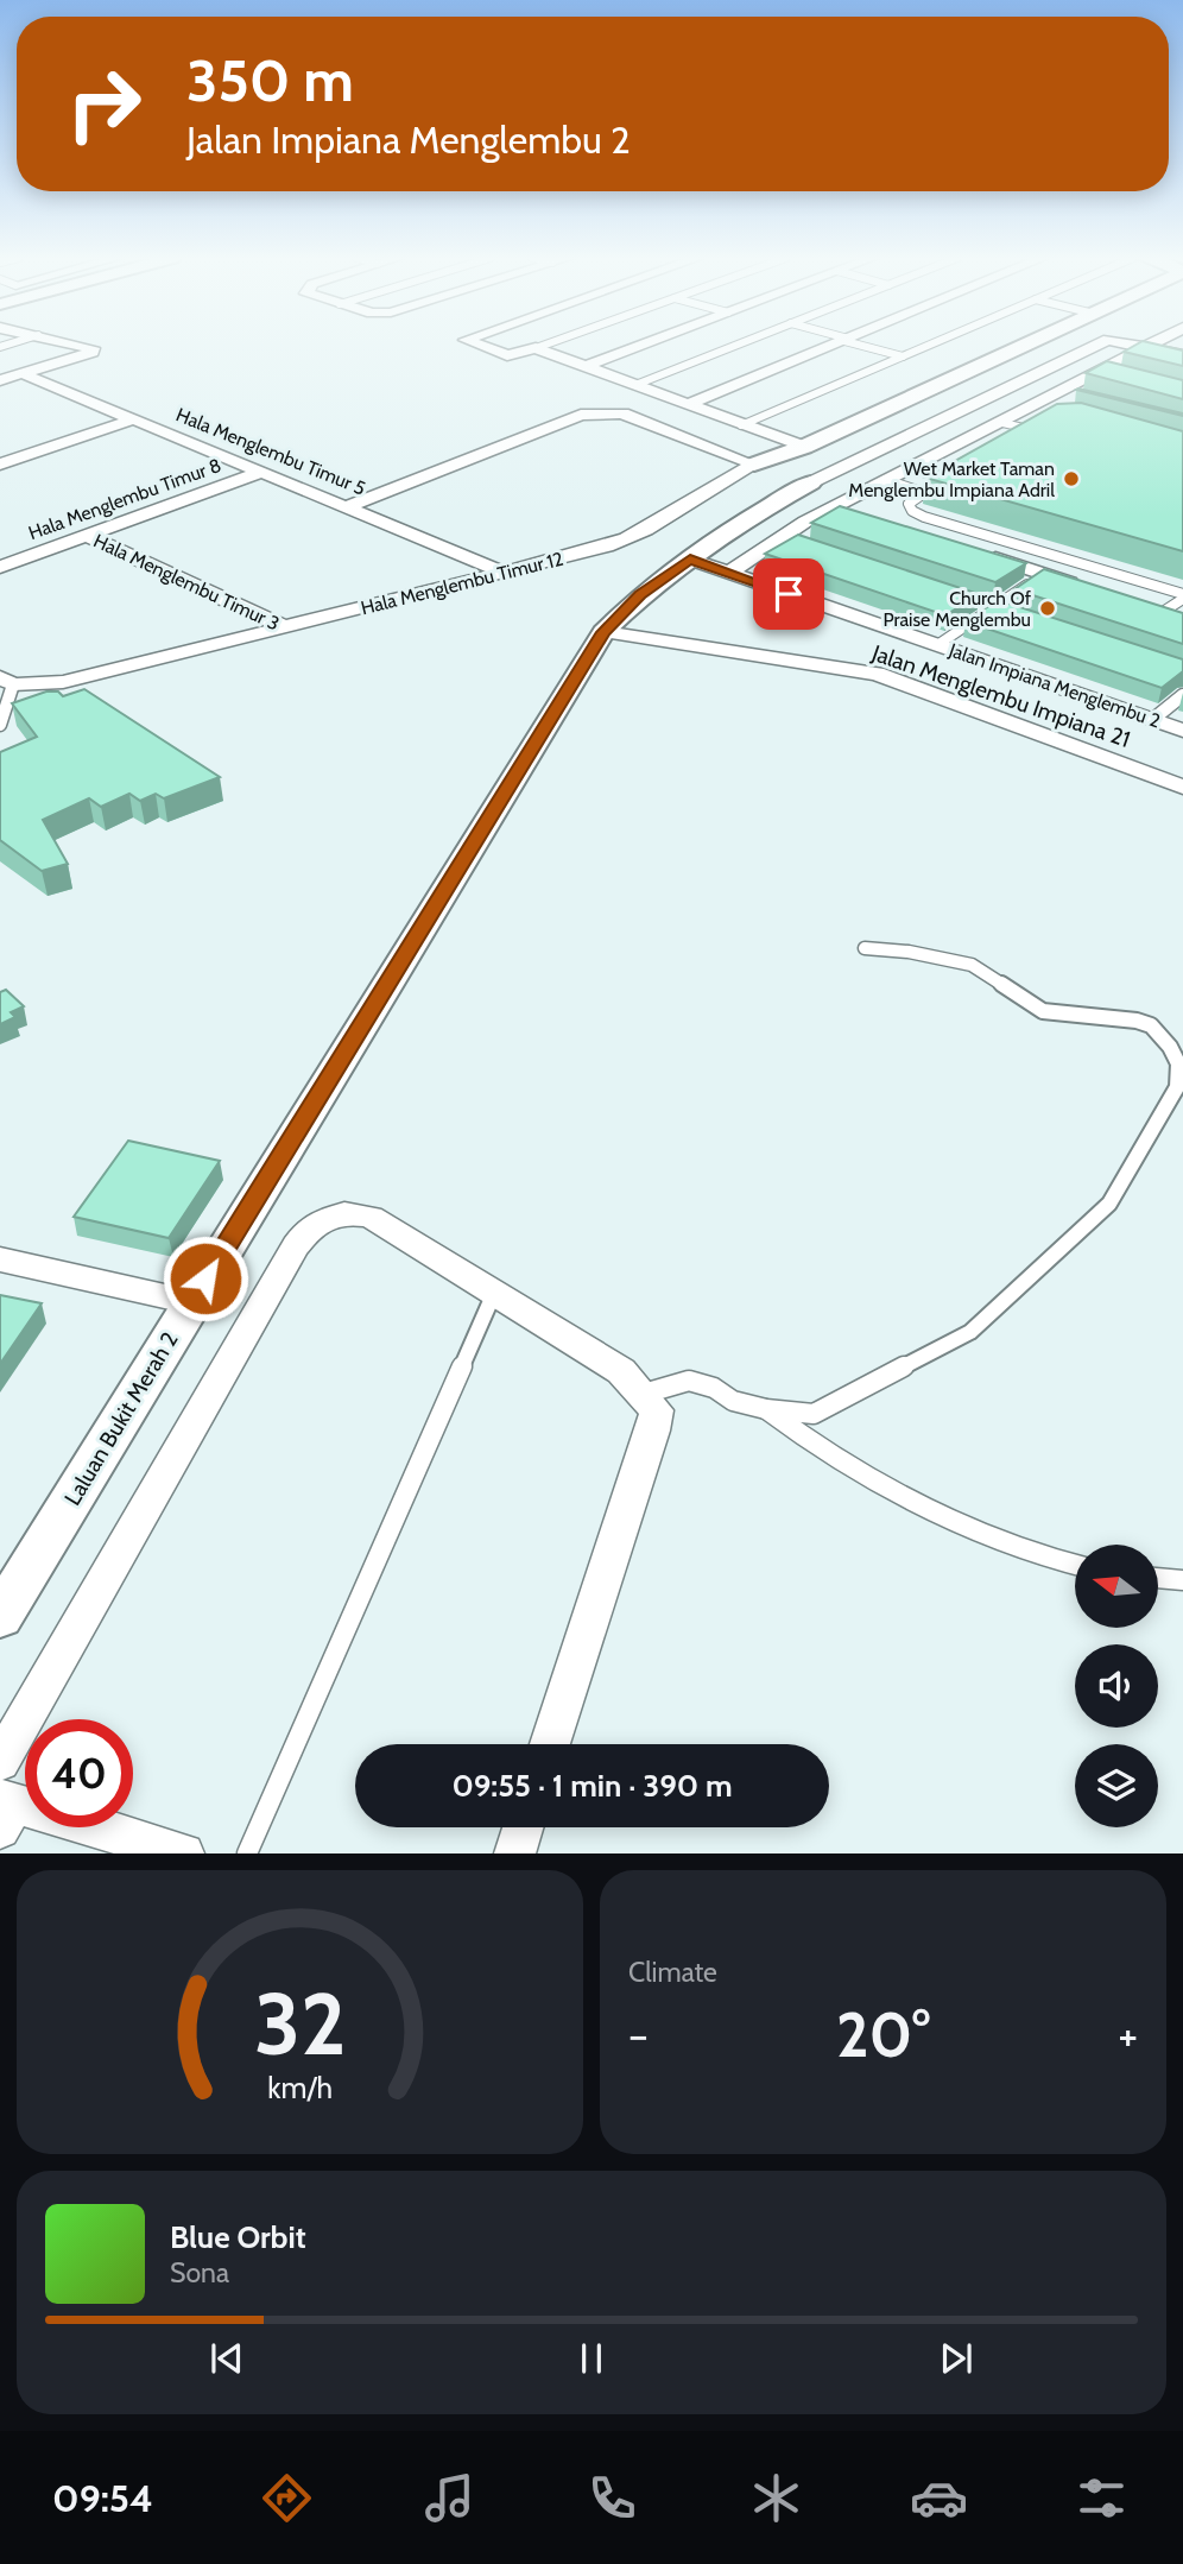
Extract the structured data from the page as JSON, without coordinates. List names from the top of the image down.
{
  "streets": {
    "street": [
      "Hala Menglembu Timur 5",
      "Hala Menglembu Timur 8",
      "Hala Menglembu Timur 3",
      "Hala Menglembu Timur 12",
      "Jalan Impiana Menglembu 2",
      "Jalan Menglembu Impiana 21",
      "Laluan Bukit Merah 2"
    ]
  },
  "crossings": [
    ["Hala Menglembu Timur 5", "Hala Menglembu Timur 8"],
    ["Hala Menglembu Timur 5", "Hala Menglembu Timur 12"],
    ["Hala Menglembu Timur 8", "Hala Menglembu Timur 3"],
    ["Hala Menglembu Timur 3", "Hala Menglembu Timur 12"],
    ["Jalan Impiana Menglembu 2", "Laluan Bukit Merah 2"],
    ["Jalan Menglembu Impiana 21", "Laluan Bukit Merah 2"]
  ],
  "places": ["Wet Market Taman Menglembu Impiana Adril", "Church Of Praise Menglembu"],
  "north": "left",
  "page": {
    "turn": ["350 m", "Jalan Impiana Menglembu 2"],
    "limit": "40",
    "trip": "09:55 · 1 min · 390 m",
    "tile": "Climate",
    "heat": ["−", "20°", "+"],
    "song": ["Blue Orbit", "Sona"],
    "tabs": "09:54",
    "gauge": ["32", "km/h"]
  }
}
